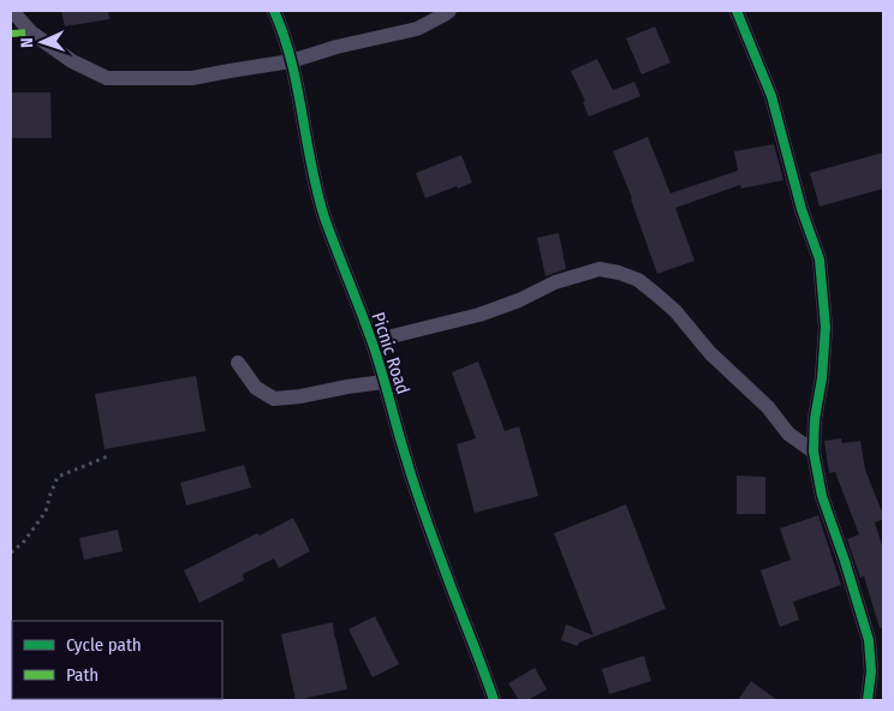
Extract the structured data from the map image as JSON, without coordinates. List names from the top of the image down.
{
  "streets": {
    "street": ["Picnic Road"]
  },
  "legend": ["Cycle path", "Path"],
  "north": "left"
}
